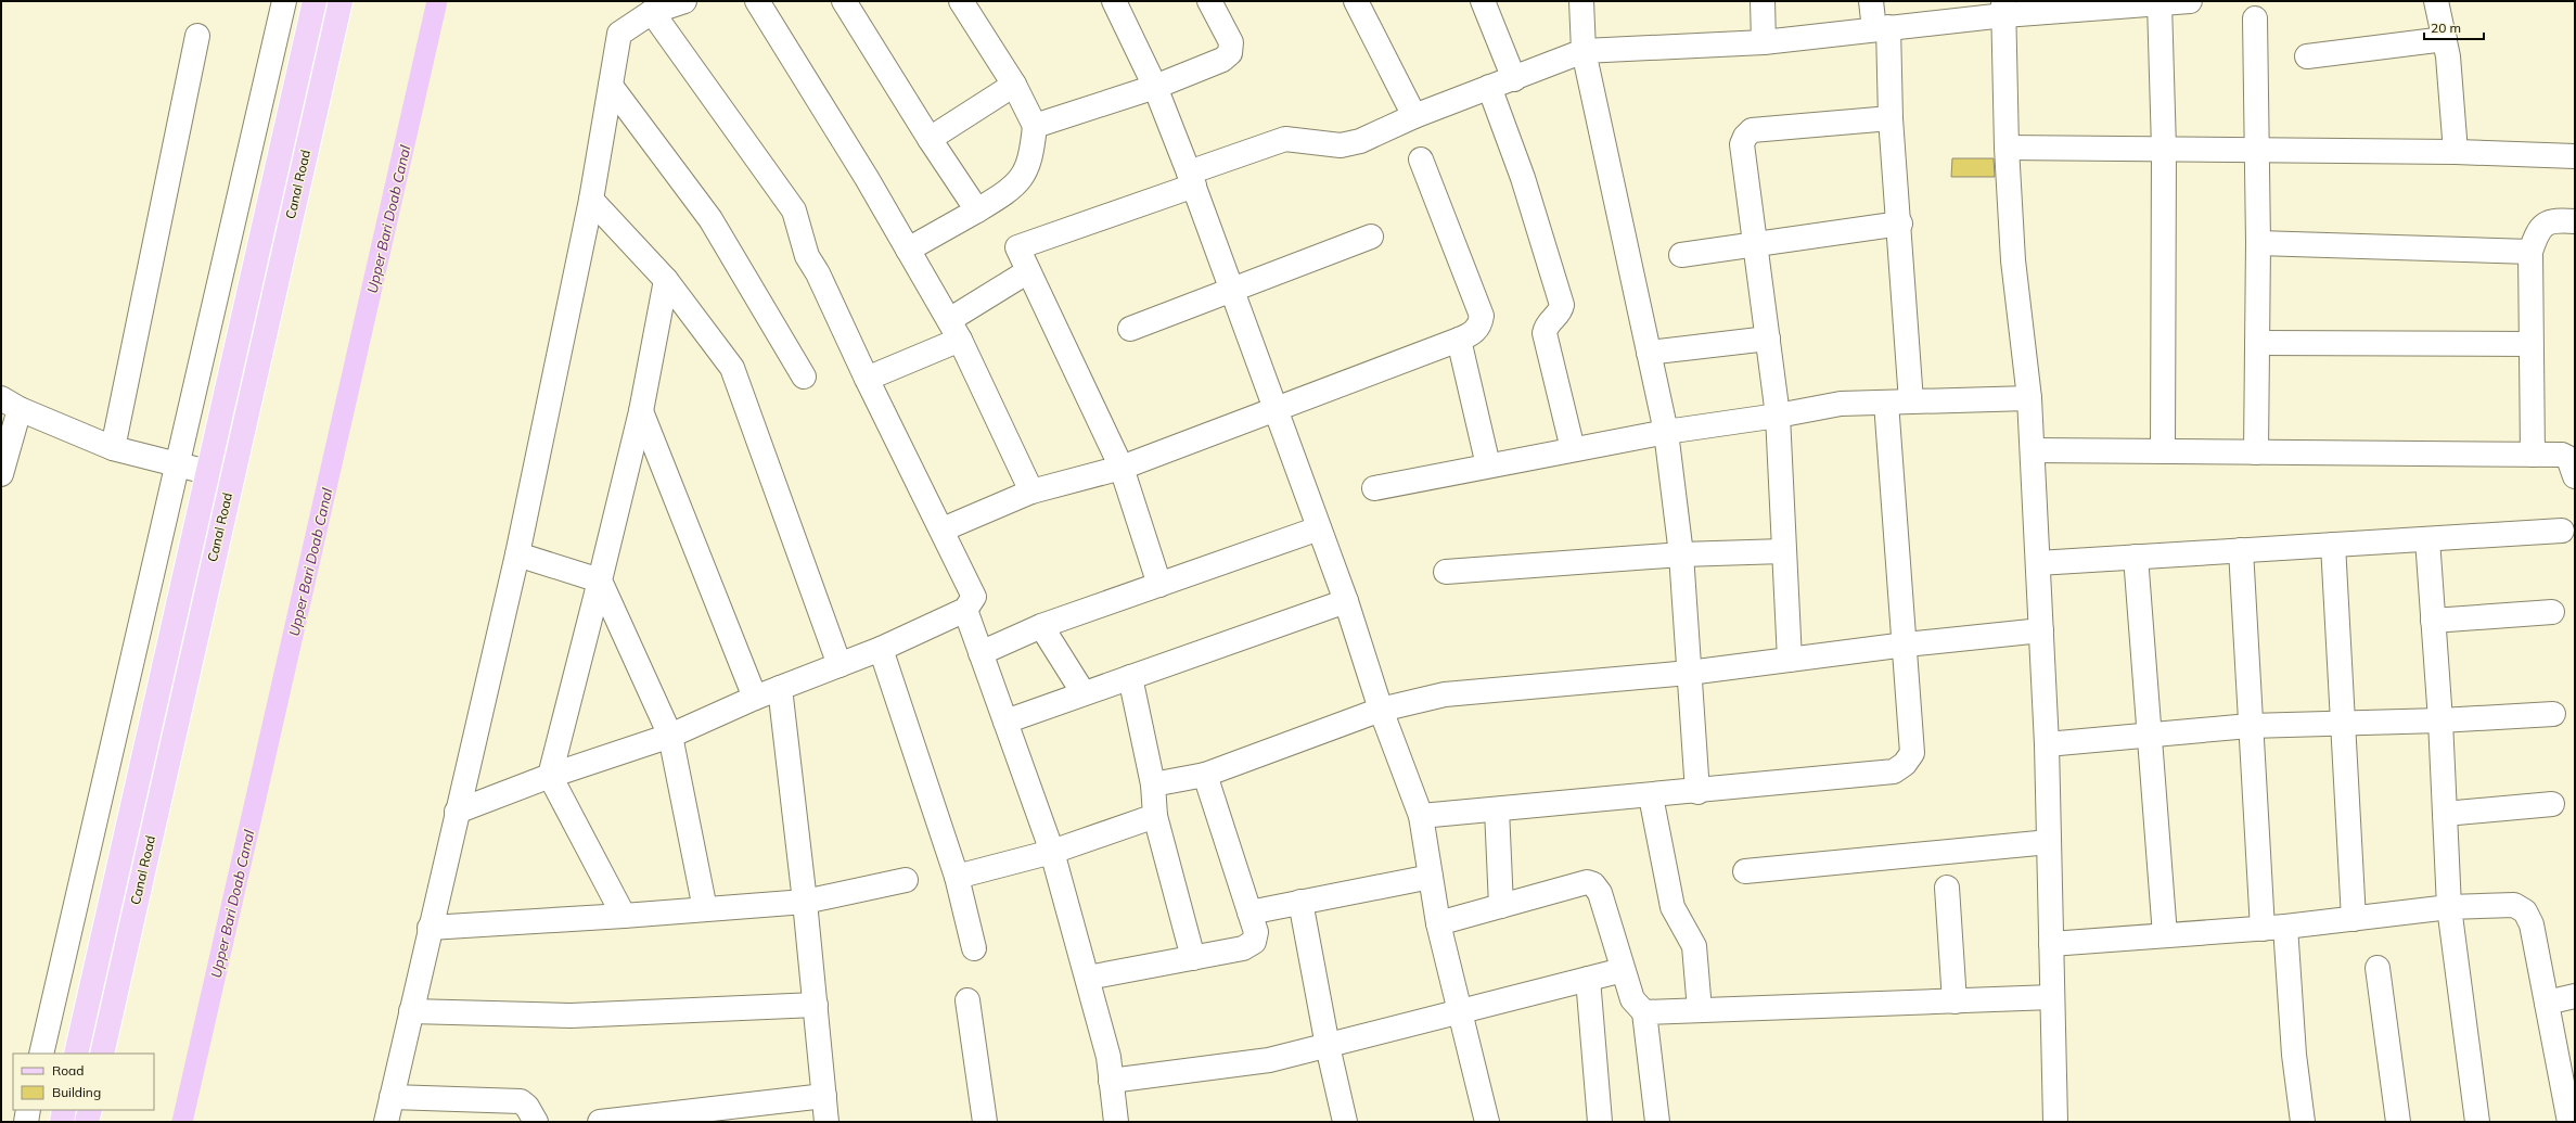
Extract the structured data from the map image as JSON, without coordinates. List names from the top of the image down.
{
  "streets": {
    "main road": ["Canal Road"]
  },
  "water": ["Upper Bari Doab Canal"],
  "legend": ["Road", "Building"],
  "scale_bar": "20 m"
}
